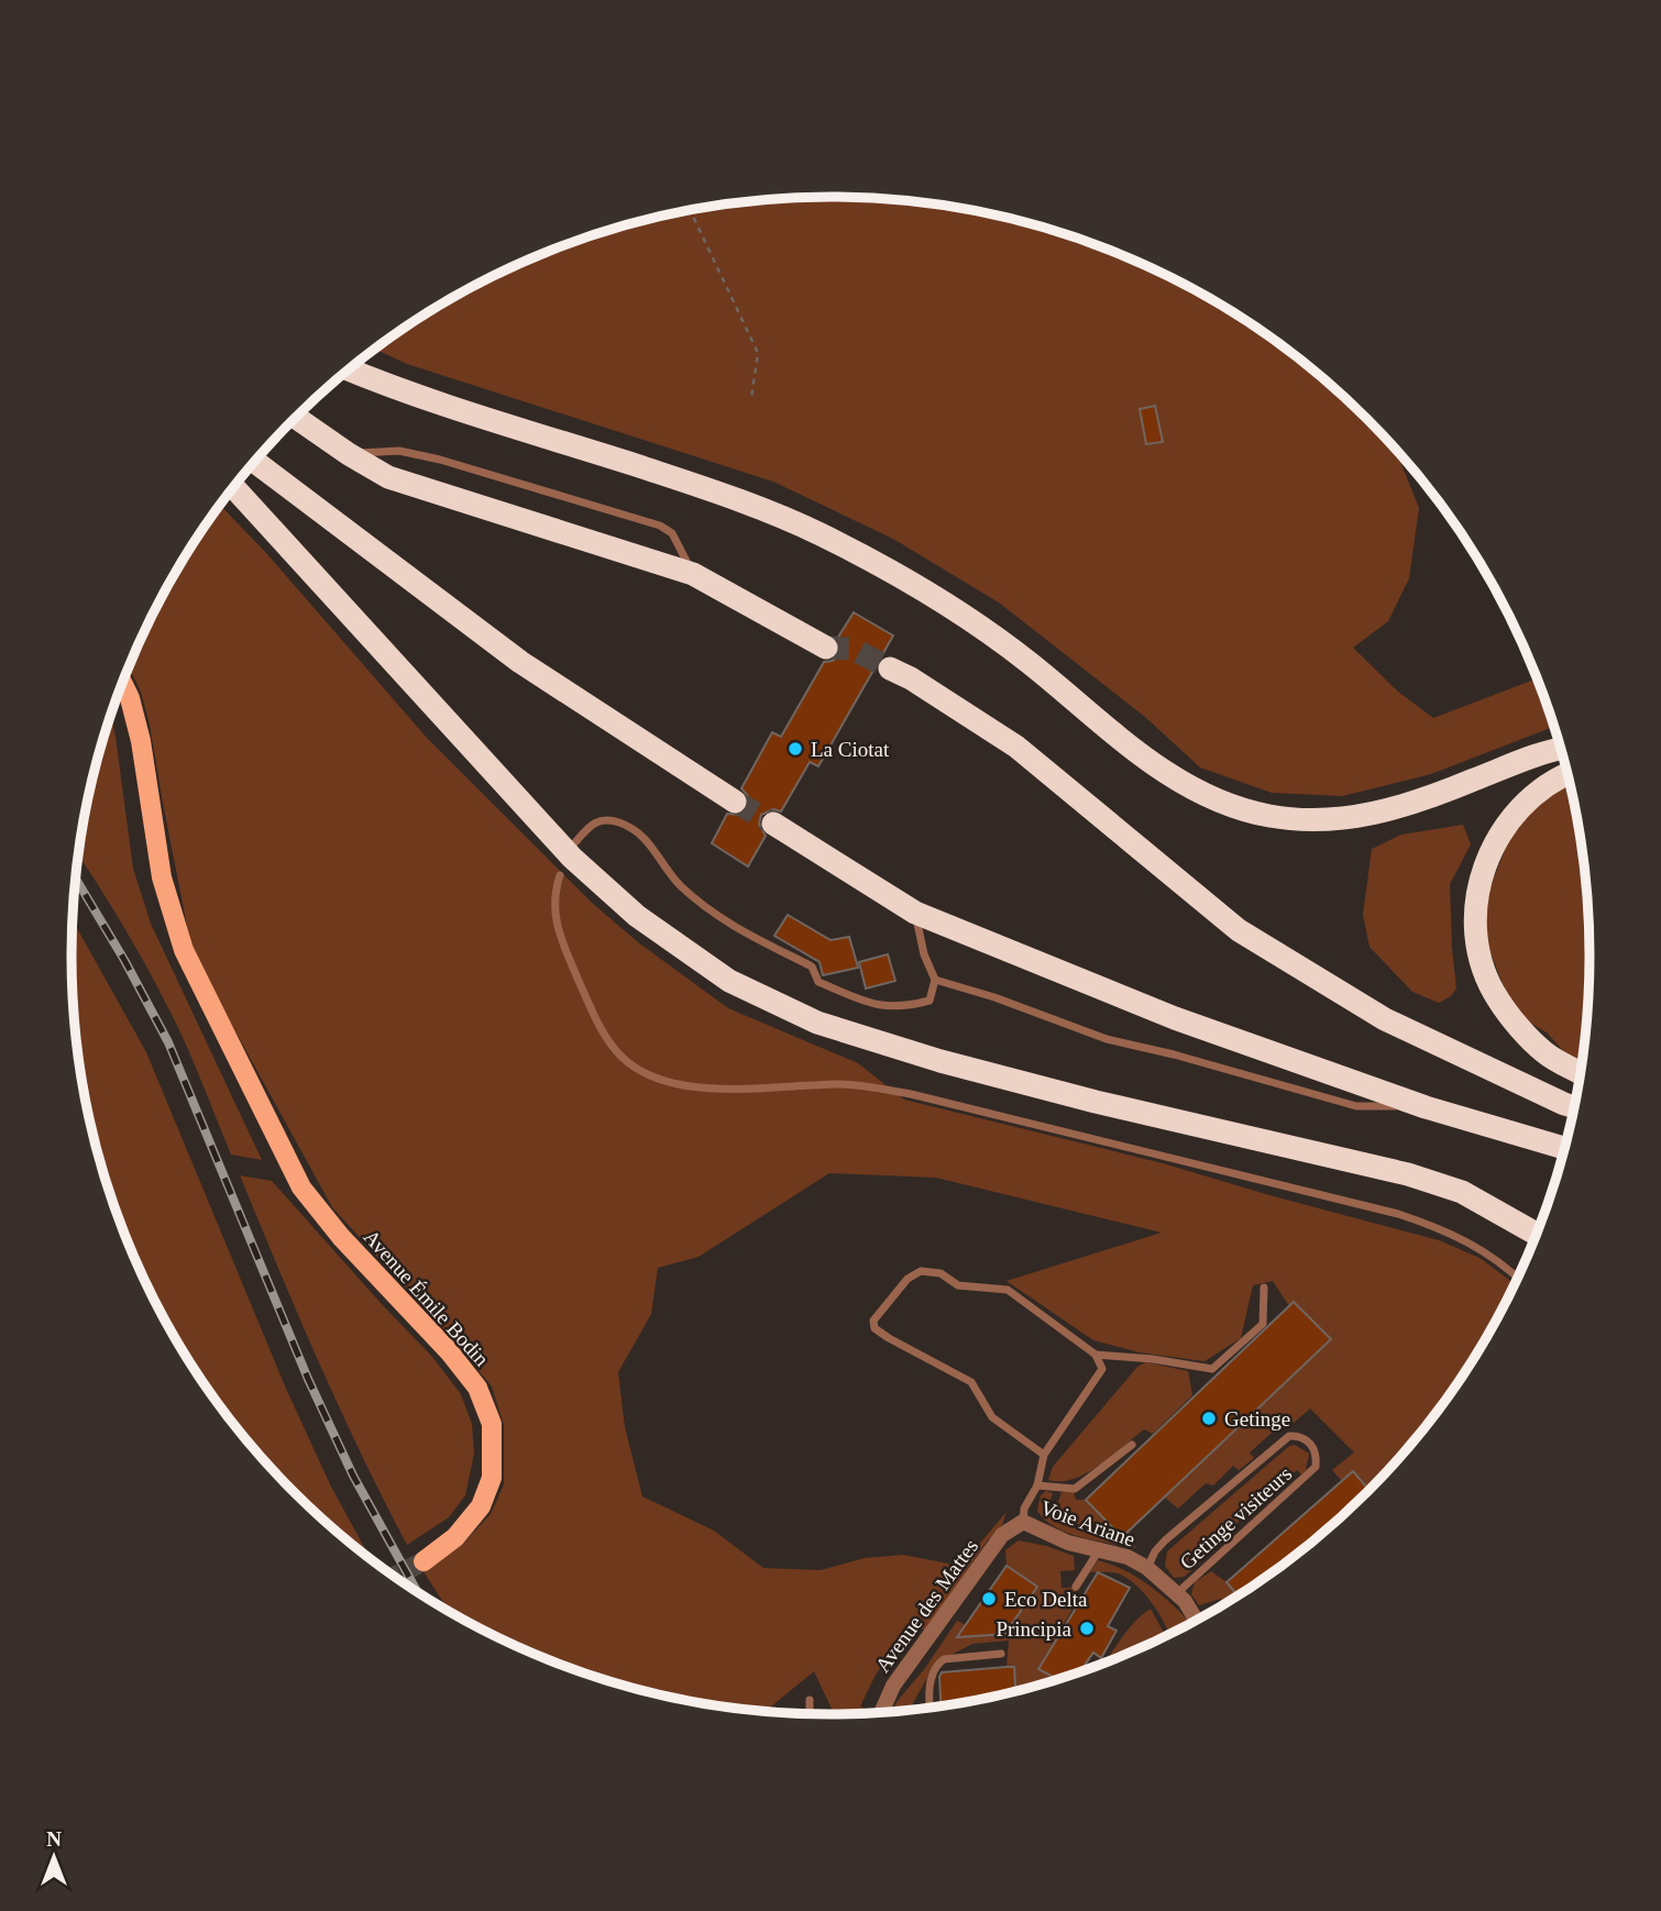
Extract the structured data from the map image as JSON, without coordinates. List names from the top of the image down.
{
  "streets": {
    "main road": ["Avenue Émile Bodin"],
    "street": ["Voie Ariane", "Avenue des Mattes"],
    "lane": ["Getinge visiteurs"]
  },
  "crossings": [
    ["Getinge visiteurs", "Voie Ariane"],
    ["Voie Ariane", "Avenue des Mattes"]
  ],
  "places": [
    "La Ciotat",
    "Getinge",
    "Eco Delta",
    "Principia"
  ],
  "north": "top"
}
